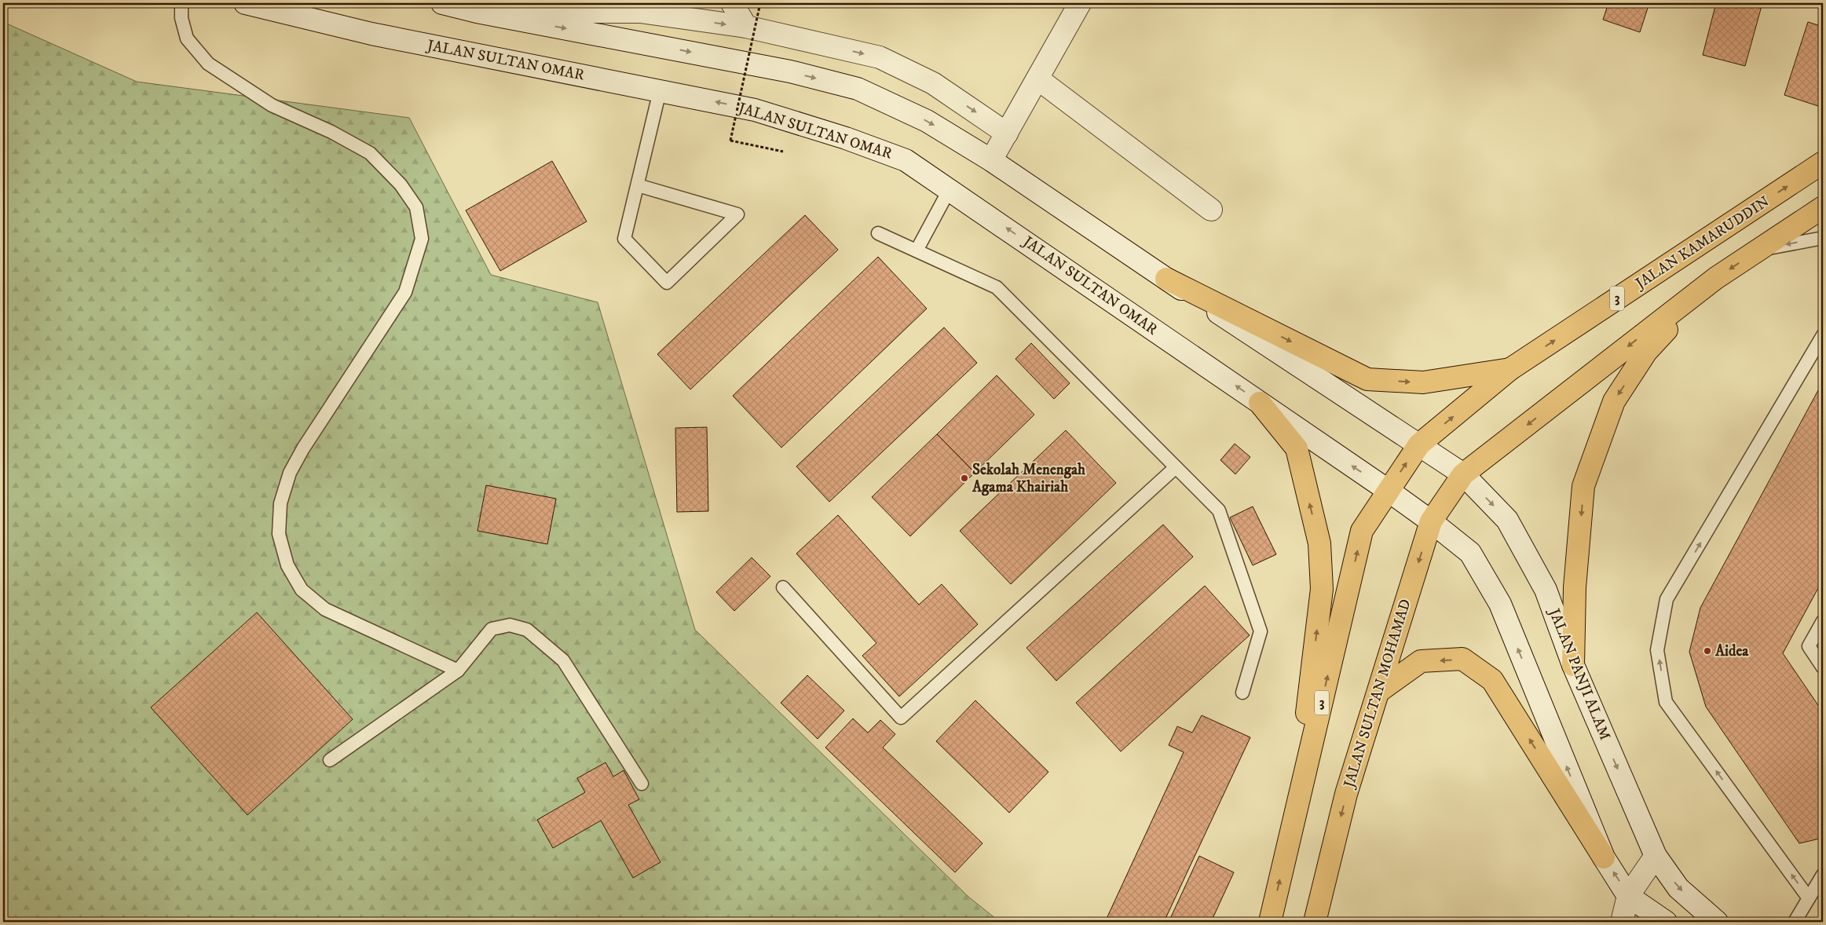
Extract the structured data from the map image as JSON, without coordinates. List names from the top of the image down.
{
  "streets": {
    "highway": ["JALAN KAMARUDDIN", "3", "JALAN SULTAN MOHAMAD"],
    "main road": ["JALAN SULTAN OMAR", "JALAN PANJI ALAM"]
  },
  "crossings": [
    ["JALAN SULTAN OMAR", "JALAN KAMARUDDIN"],
    ["JALAN SULTAN OMAR", "3"],
    ["JALAN KAMARUDDIN", "3"],
    ["JALAN KAMARUDDIN", "JALAN PANJI ALAM"],
    ["JALAN PANJI ALAM", "JALAN SULTAN MOHAMAD"]
  ],
  "places": ["Sekolah Menengah Agama Khairiah", "Aidea"]
}
